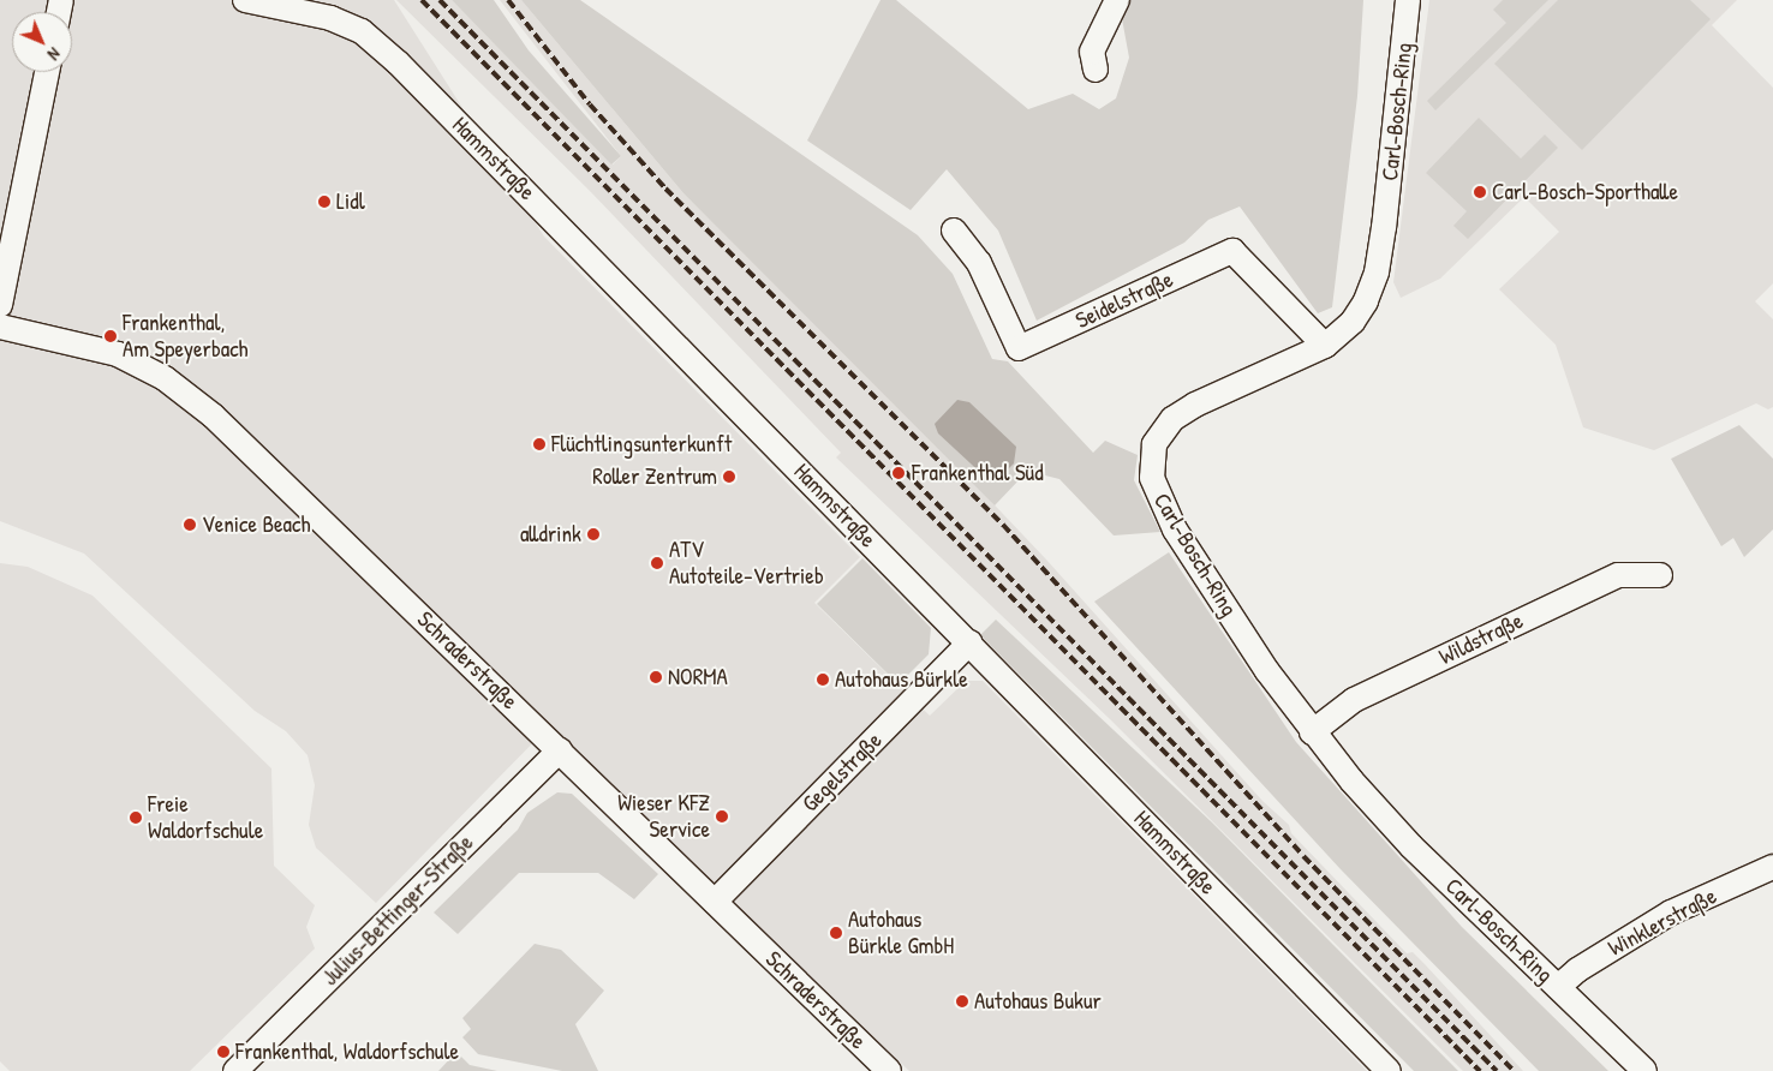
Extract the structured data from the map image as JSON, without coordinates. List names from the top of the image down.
{
  "streets": {
    "street": [
      "Carl-Bosch-Ring",
      "Hammstraße",
      "Seidelstraße",
      "Wildstraße",
      "Schraderstraße",
      "Gegelstraße",
      "Julius-Bettinger-Straße",
      "Winklerstraße"
    ]
  },
  "crossings": [
    ["Carl-Bosch-Ring", "Seidelstraße"],
    ["Carl-Bosch-Ring", "Wildstraße"],
    ["Carl-Bosch-Ring", "Winklerstraße"],
    ["Hammstraße", "Gegelstraße"],
    ["Schraderstraße", "Gegelstraße"],
    ["Schraderstraße", "Julius-Bettinger-Straße"]
  ],
  "places": [
    "Carl-Bosch-Sporthalle",
    "Lidl",
    "Frankenthal, Am Speyerbach",
    "Flüchtlingsunterkunft",
    "Frankenthal Süd",
    "Roller Zentrum",
    "Venice Beach",
    "alldrink",
    "ATV Autoteile-Vertrieb",
    "NORMA",
    "Autohaus Bürkle",
    "Wieser KFZ Service",
    "Freie Waldorfschule",
    "Autohaus Bürkle GmbH",
    "Autohaus Bukur",
    "Frankenthal, Waldorfschule"
  ],
  "north": "bottom right"
}
